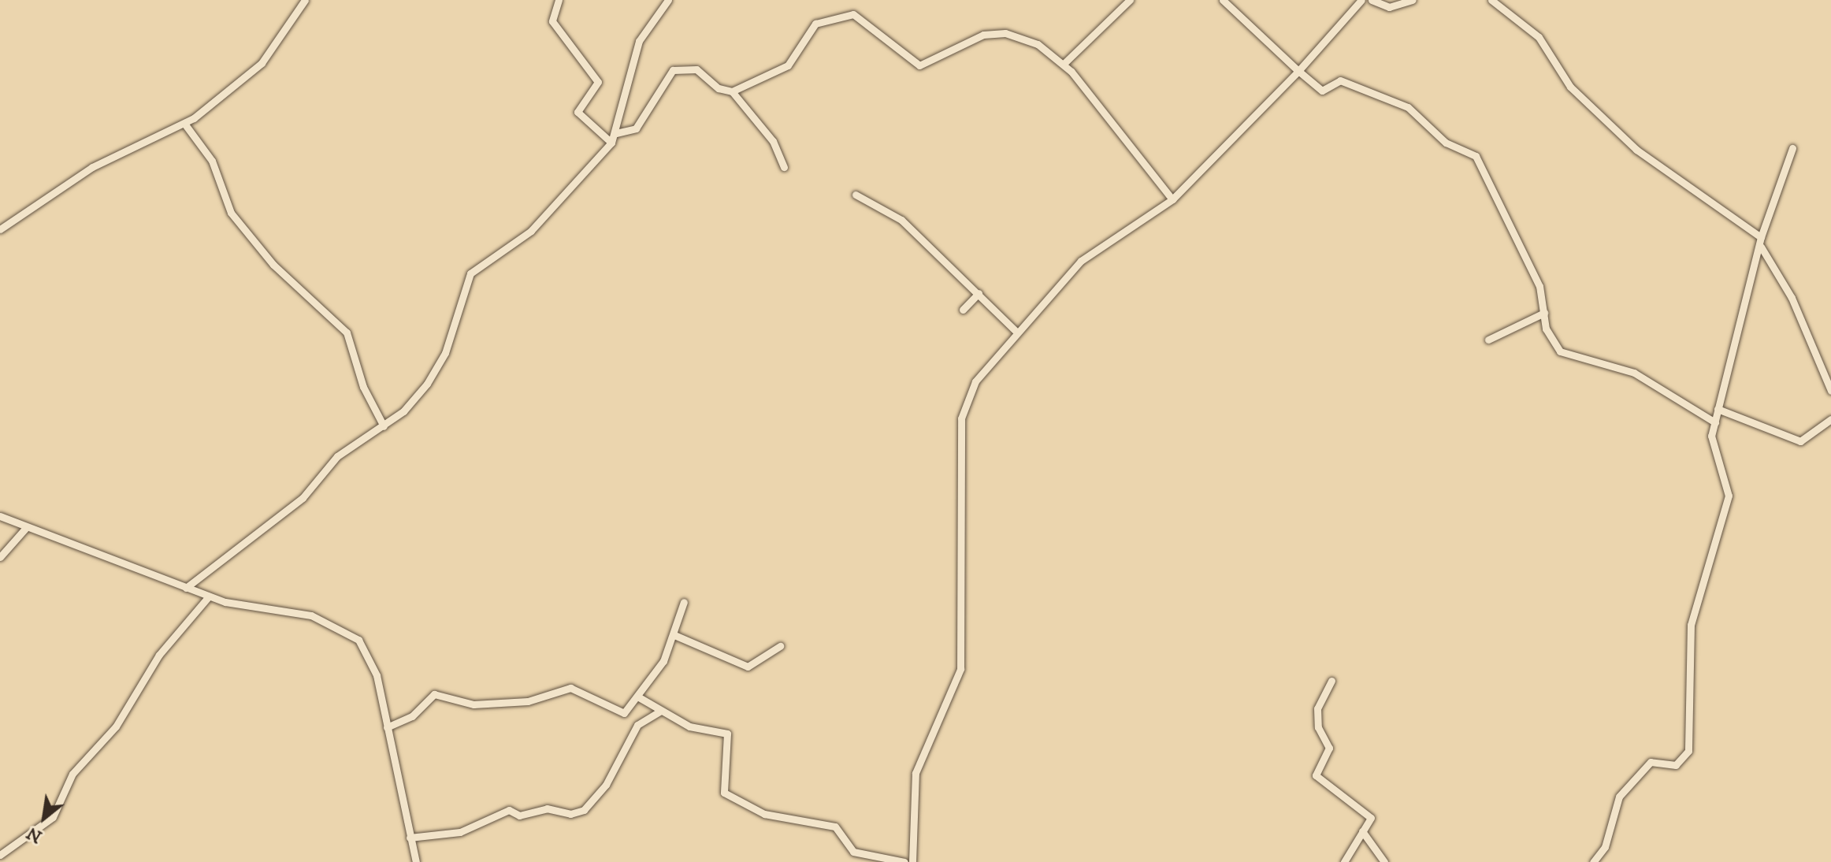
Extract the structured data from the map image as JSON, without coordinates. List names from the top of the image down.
{
  "north": "bottom left"
}
